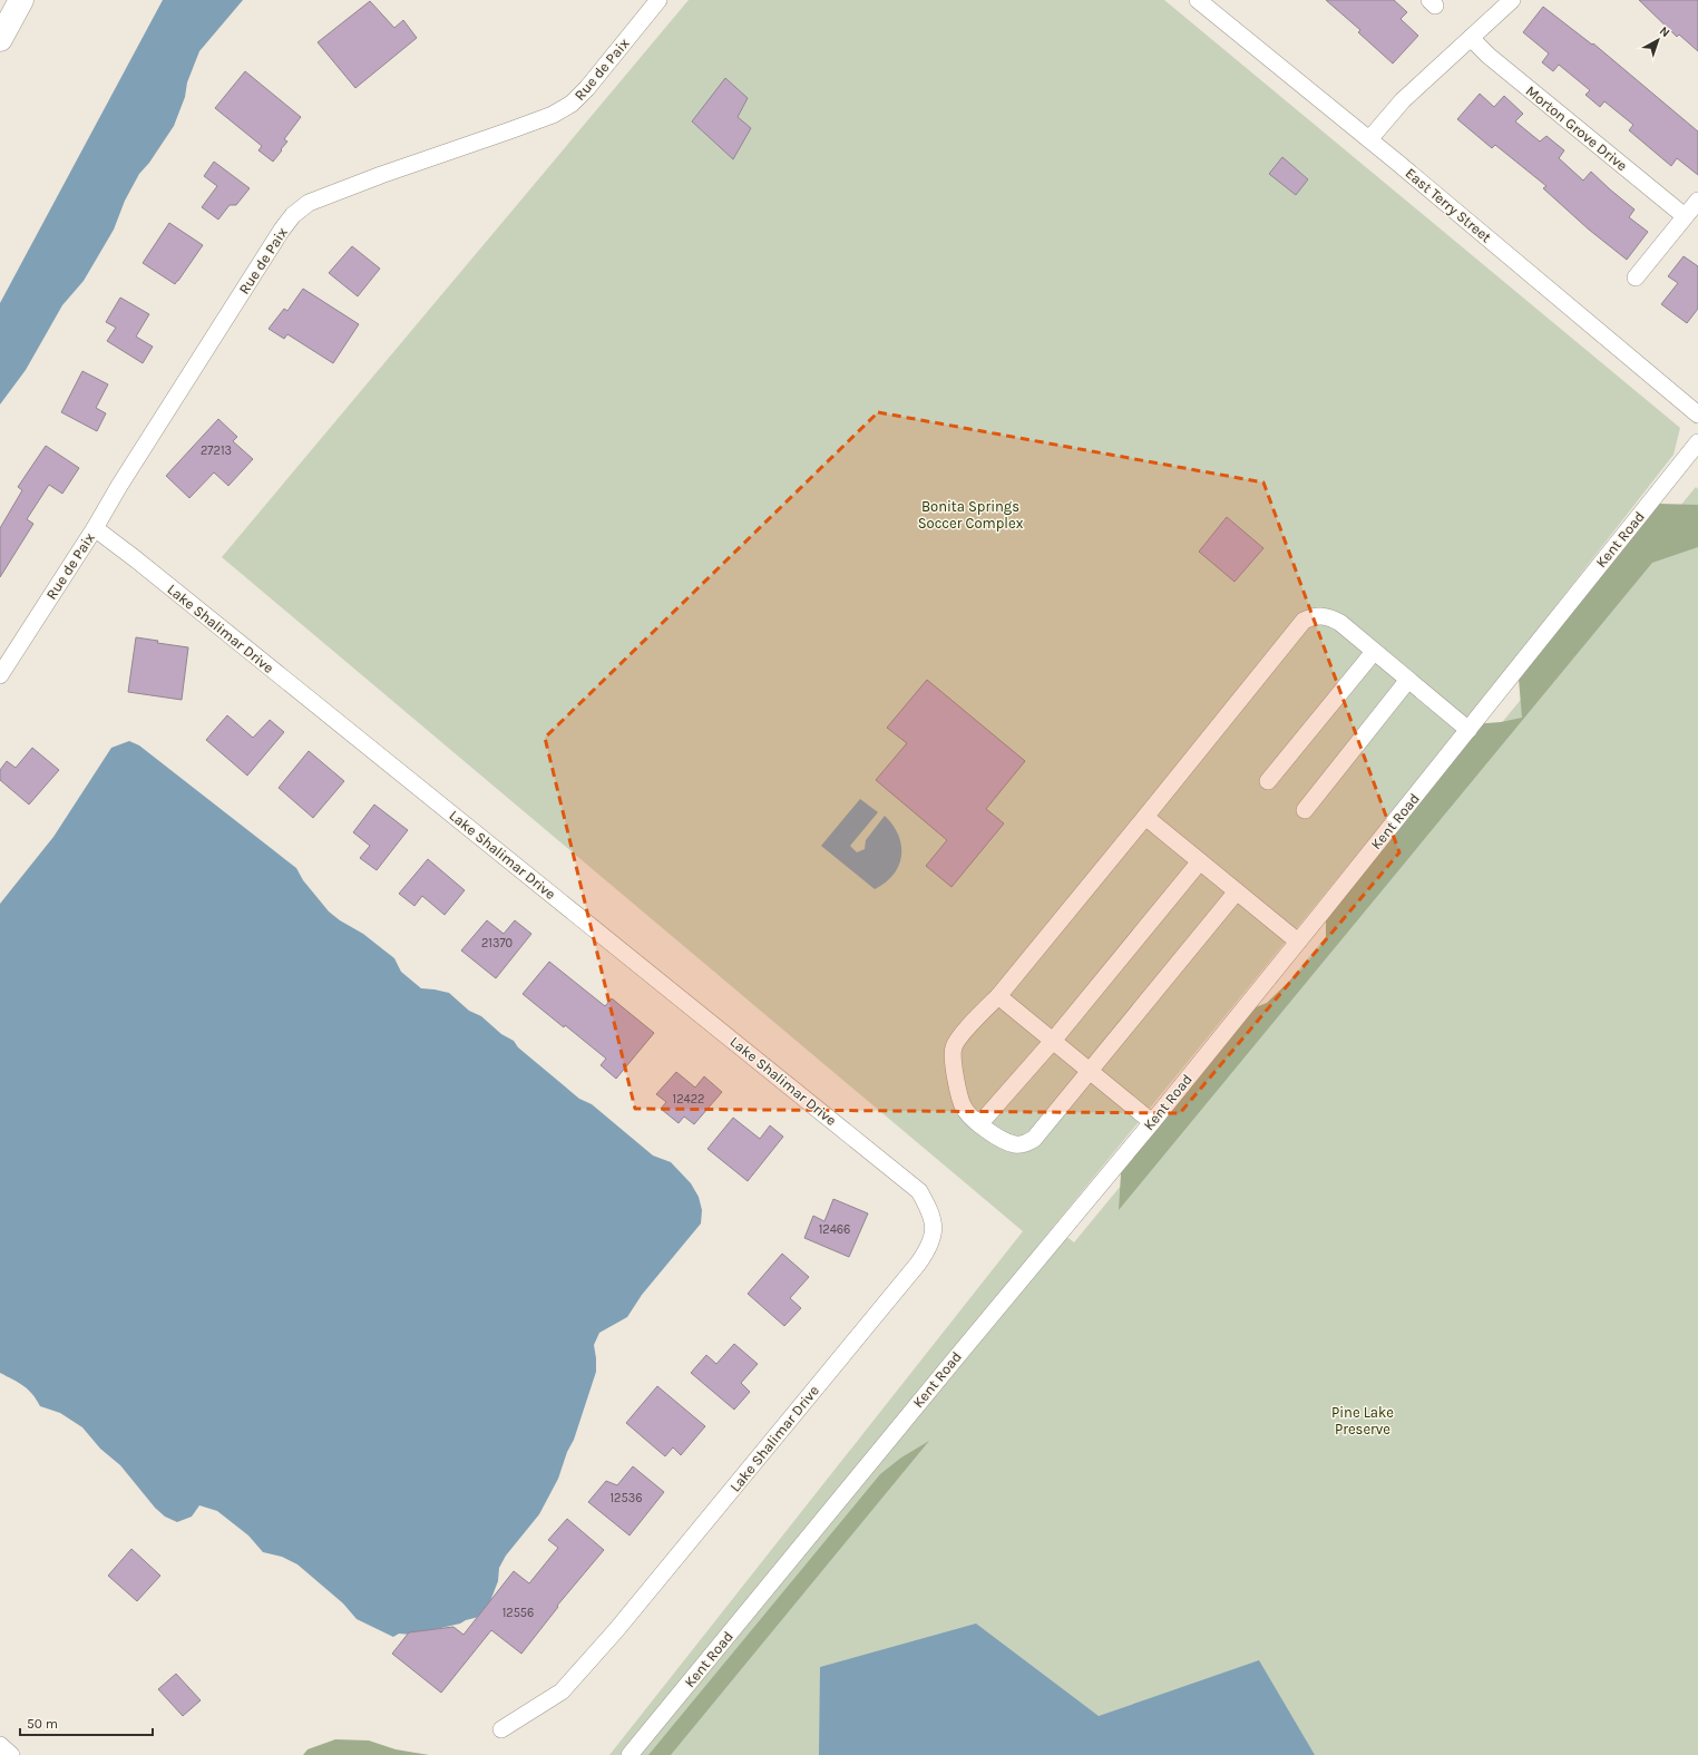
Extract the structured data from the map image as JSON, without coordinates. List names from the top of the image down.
{
  "streets": {
    "street": [
      "Rue de Paix",
      "Morton Grove Drive",
      "East Terry Street",
      "Kent Road",
      "Lake Shalimar Drive"
    ]
  },
  "crossings": [
    ["Rue de Paix", "Lake Shalimar Drive"]
  ],
  "parks": ["Bonita Springs Soccer Complex", "Pine Lake Preserve"],
  "house_numbers": [
    "27213",
    "21370",
    "12422",
    "12466",
    "12536",
    "12556"
  ],
  "scale_bar": "50 m",
  "north": "top right"
}
